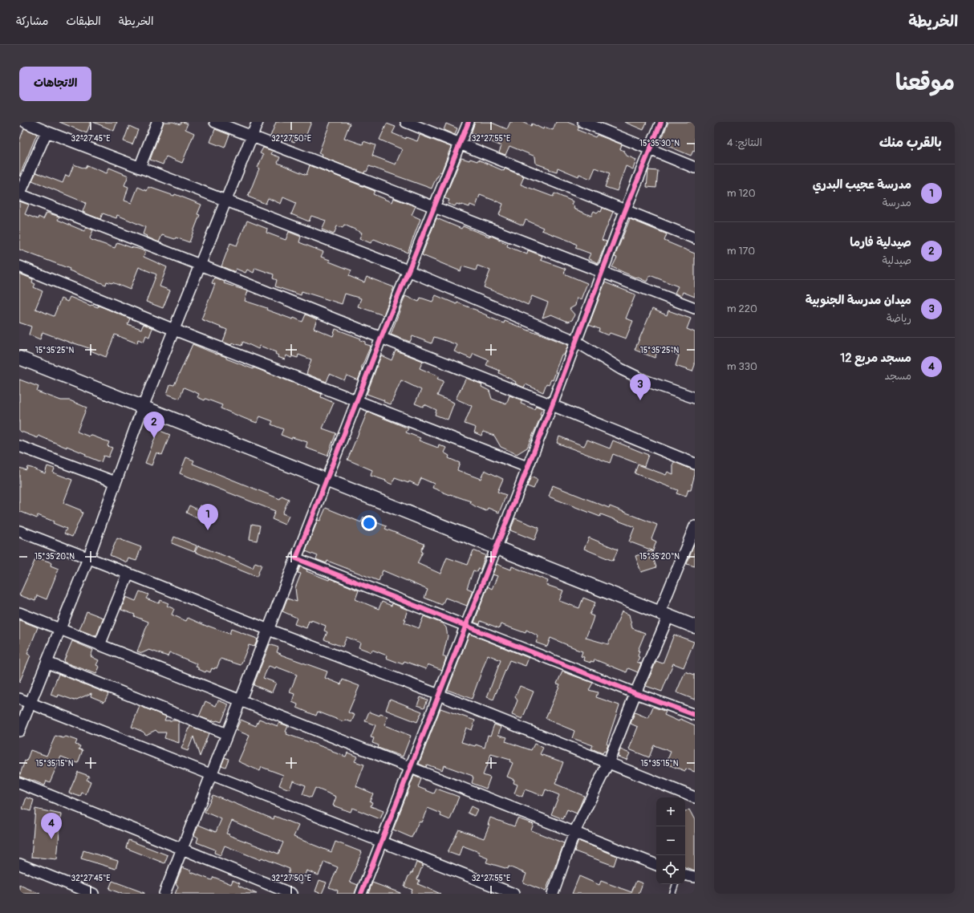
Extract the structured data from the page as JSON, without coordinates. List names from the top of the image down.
{
  "page": {
    "header": "الخريطة",
    "nav": ["الخريطة", "الطبقات", "مشاركة"],
    "title": "موقعنا",
    "buttons": "الاتجاهات",
    "heading": ["بالقرب منك", "النتائج: 4"],
    "list": [
      {
        "mark": "1",
        "name": "مدرسة عجيب البدري",
        "note": "مدرسة",
        "value": "120 m"
      },
      {
        "mark": "2",
        "name": "صيدلية فارما",
        "note": "صيدلية",
        "value": "170 m"
      },
      {
        "mark": "3",
        "name": "ميدان مدرسة الجنوبية",
        "note": "رياضة",
        "value": "220 m"
      },
      {
        "mark": "4",
        "name": "مسجد مربع 12",
        "note": "مسجد",
        "value": "330 m"
      }
    ],
    "pins": [
      "3",
      "2",
      "1",
      "4"
    ],
    "map_buttons": ["+", "−"]
  },
  "coordinates": [
    "32°27'45\"E",
    "32°27'50\"E",
    "32°27'55\"E",
    "15°35'30\"N",
    "15°35'25\"N",
    "15°35'20\"N",
    "15°35'15\"N"
  ]
}
